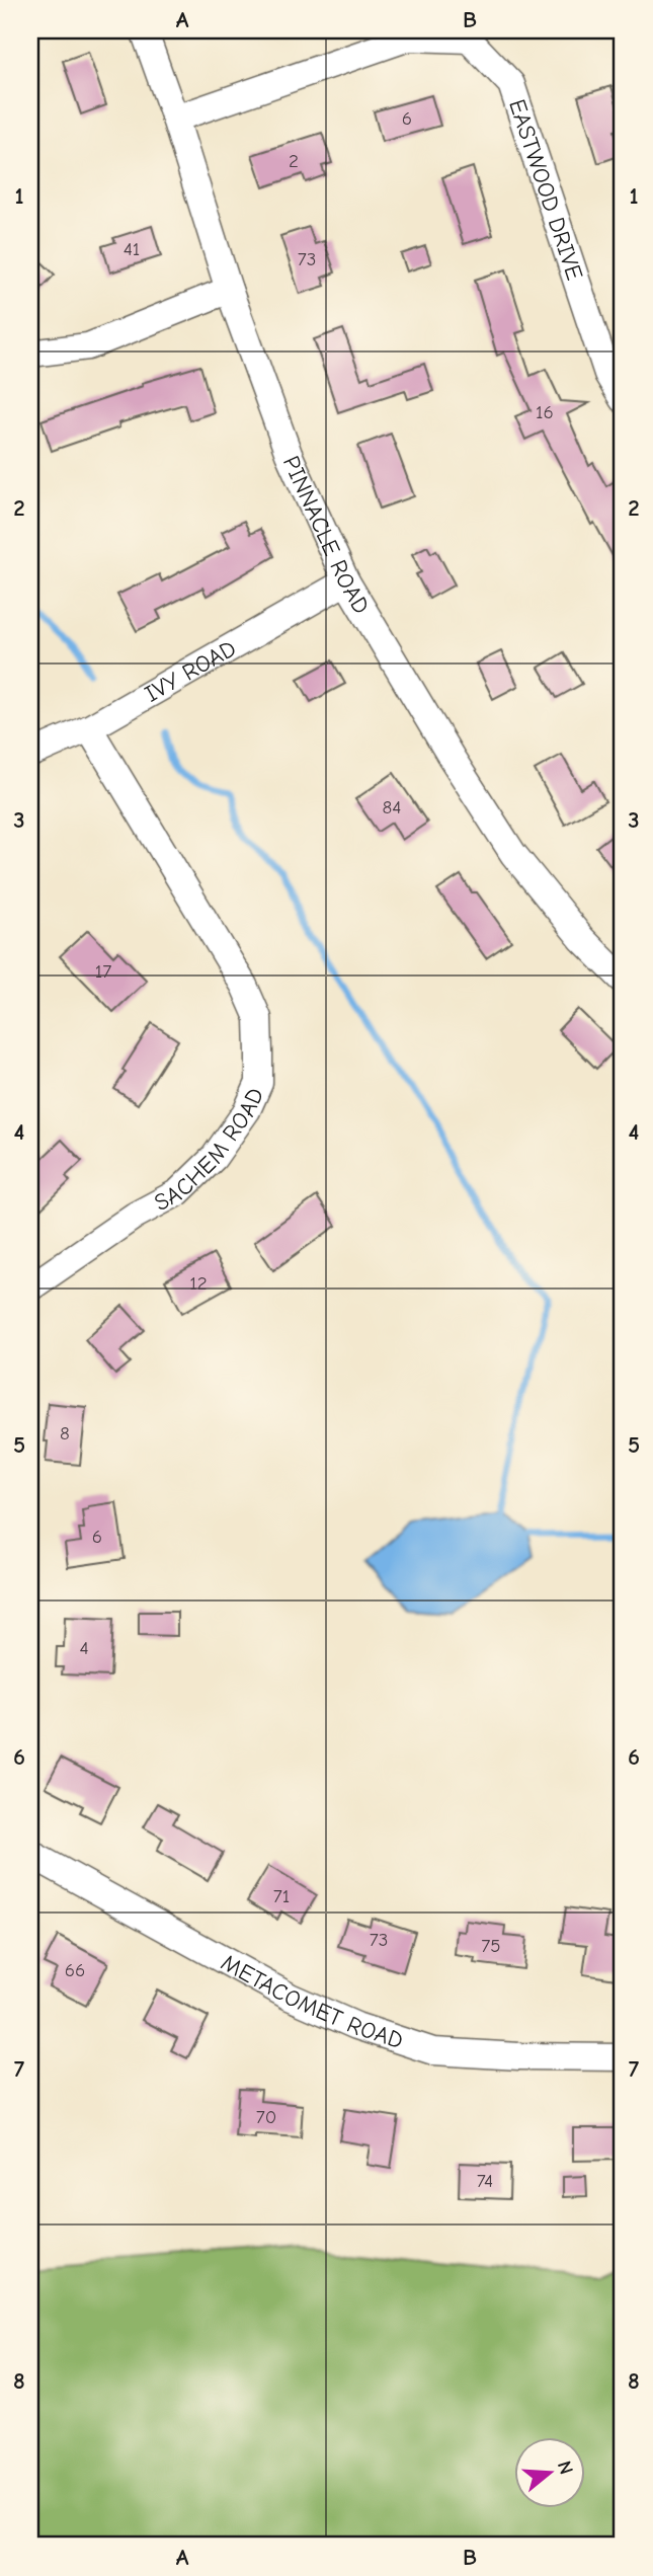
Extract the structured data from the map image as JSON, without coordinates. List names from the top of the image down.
{
  "streets": {
    "street": [
      "EASTWOOD DRIVE",
      "PINNACLE ROAD",
      "IVY ROAD",
      "SACHEM ROAD",
      "METACOMET ROAD"
    ]
  },
  "crossings": [
    ["EASTWOOD DRIVE", "PINNACLE ROAD"],
    ["PINNACLE ROAD", "IVY ROAD"],
    ["IVY ROAD", "SACHEM ROAD"]
  ],
  "house_numbers": [
    "6",
    "2",
    "41",
    "73",
    "16",
    "84",
    "17",
    "12",
    "8",
    "6",
    "4",
    "71",
    "73",
    "75",
    "66",
    "70",
    "74"
  ],
  "north": "right",
  "grid": {
    "columns": ["A", "B"],
    "rows": [
      "1",
      "2",
      "3",
      "4",
      "5",
      "6",
      "7",
      "8"
    ]
  }
}
